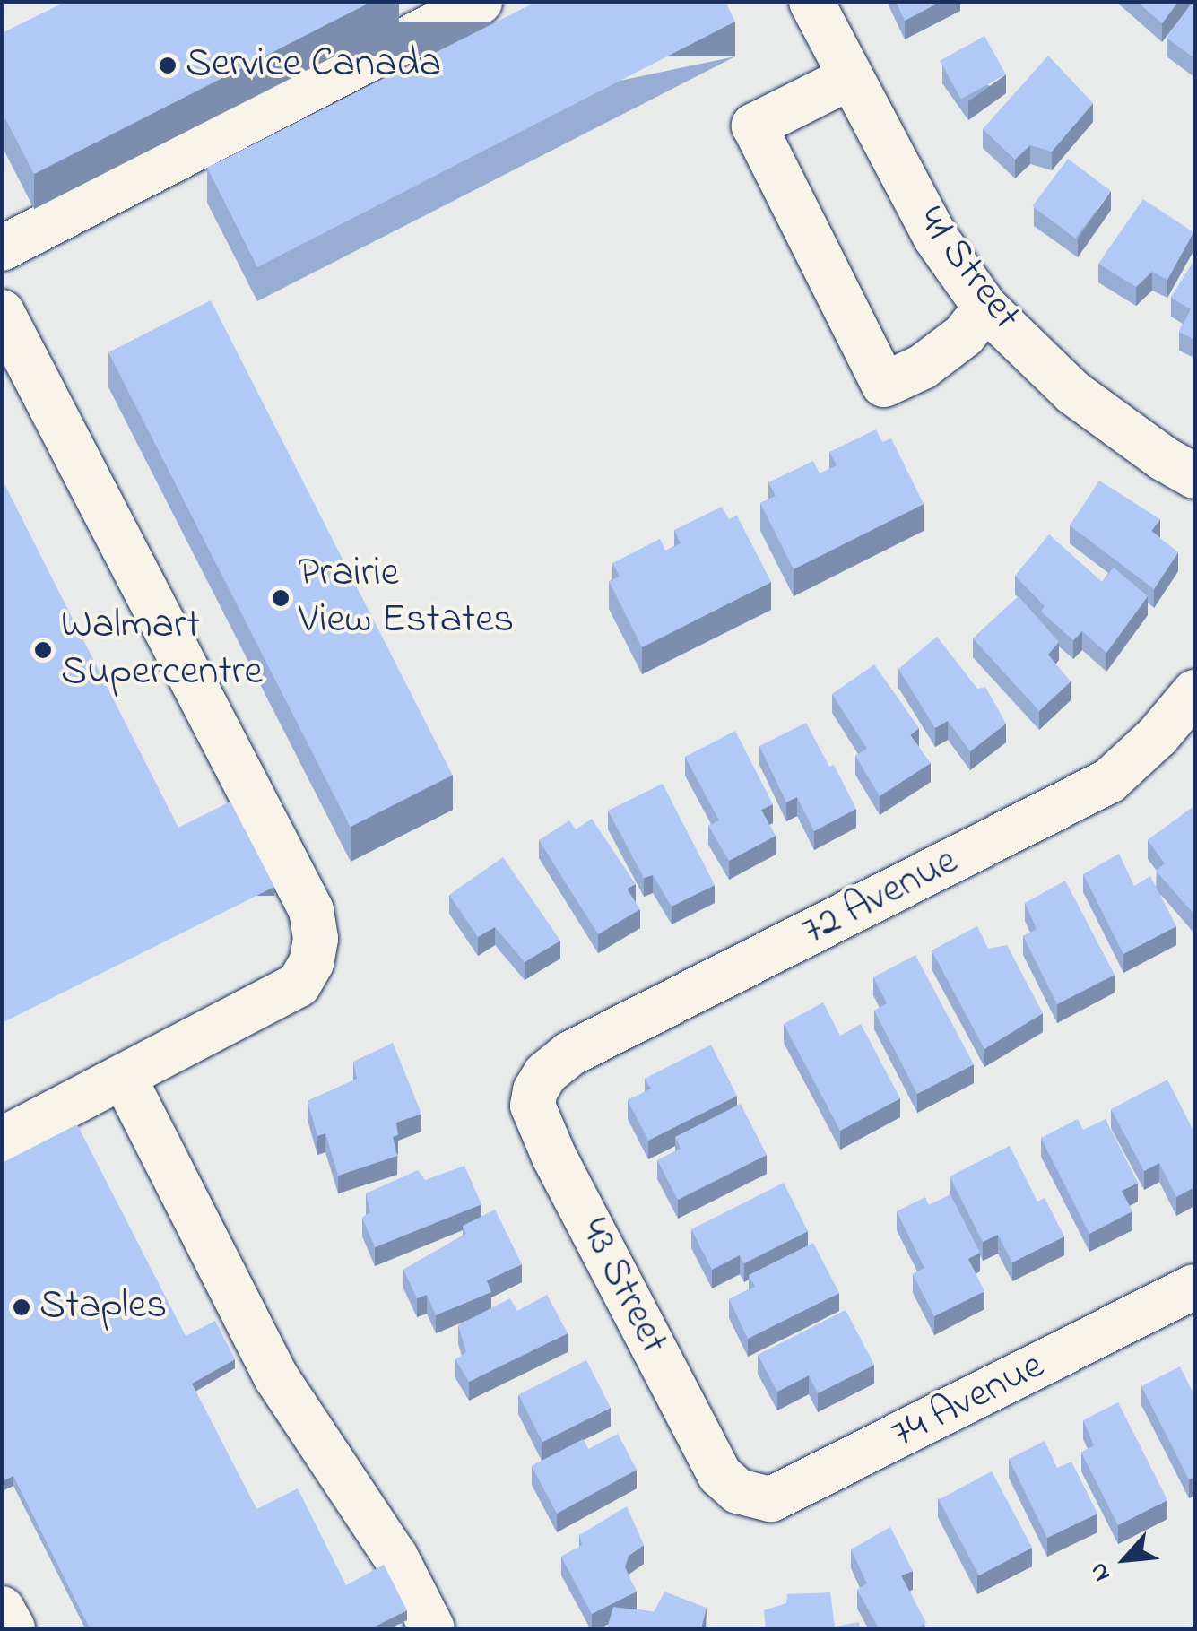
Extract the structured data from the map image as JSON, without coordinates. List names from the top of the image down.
{
  "streets": {
    "street": [
      "41 Street",
      "72 Avenue",
      "43 Street",
      "74 Avenue"
    ]
  },
  "crossings": [
    ["72 Avenue", "43 Street"],
    ["43 Street", "74 Avenue"]
  ],
  "places": [
    "Service Canada",
    "Prairie View Estates",
    "Walmart Supercentre",
    "Staples"
  ],
  "north": "bottom left"
}
